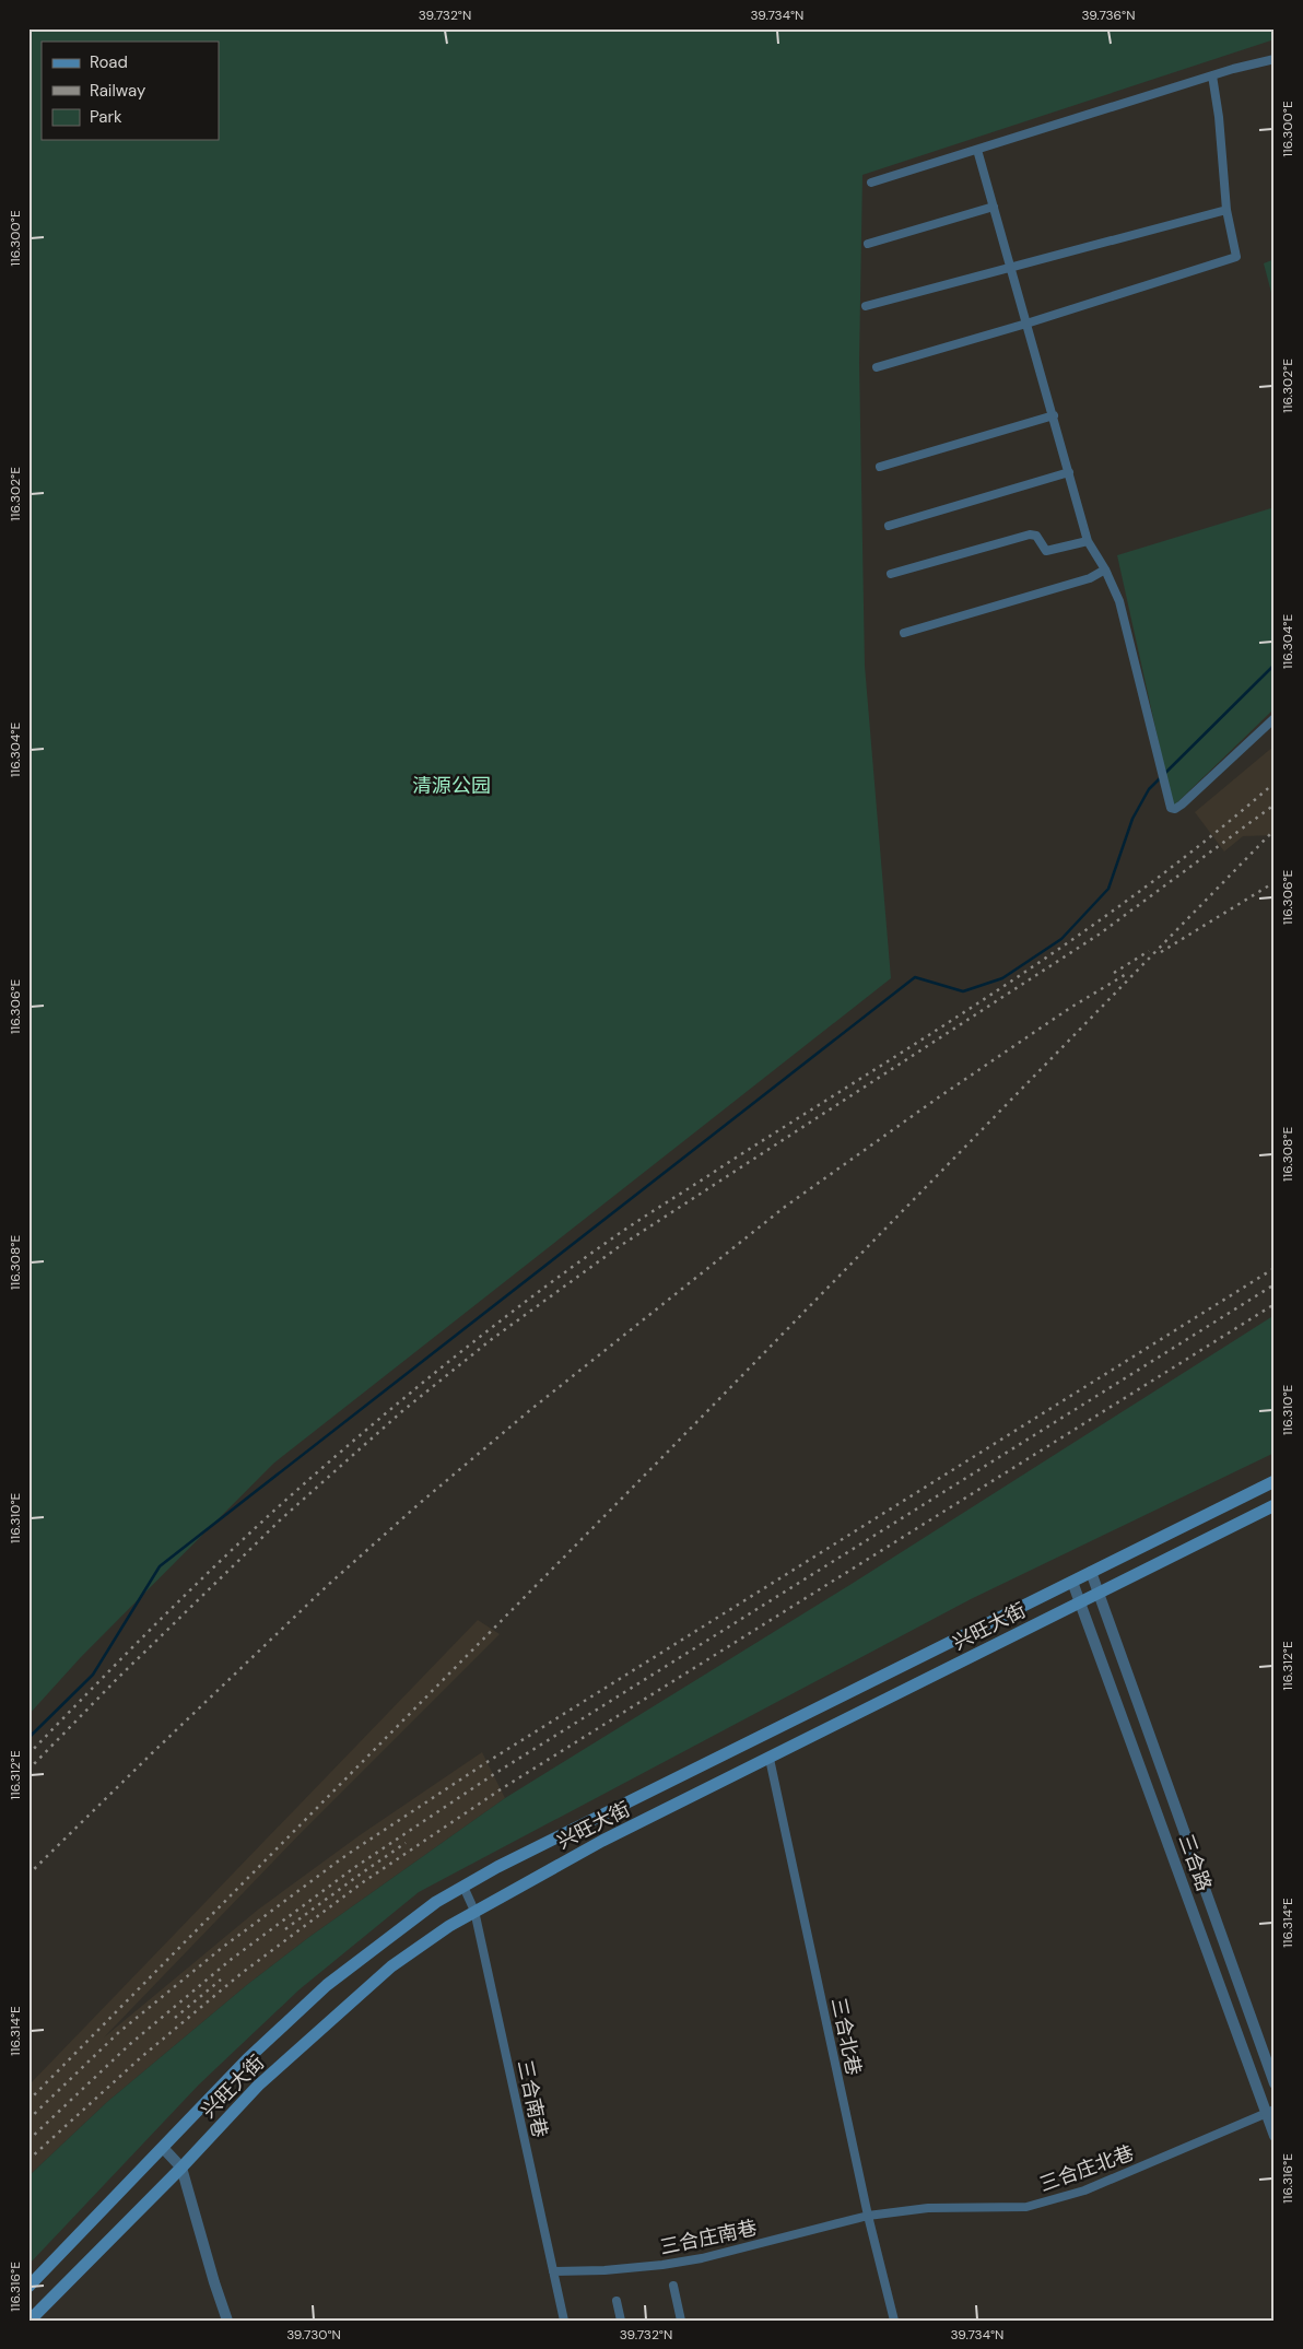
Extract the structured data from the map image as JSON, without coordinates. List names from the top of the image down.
{
  "streets": {
    "main road": ["兴旺大街"],
    "street": [
      "三合路",
      "三合北巷",
      "三合南巷",
      "三合庄北巷",
      "三合庄南巷"
    ]
  },
  "crossings": [
    ["兴旺大街", "三合路"],
    ["兴旺大街", "三合北巷"],
    ["兴旺大街", "三合南巷"],
    ["三合路", "三合庄北巷"],
    ["三合北巷", "三合庄北巷"],
    ["三合北巷", "三合庄南巷"],
    ["三合南巷", "三合庄南巷"],
    ["三合庄北巷", "三合庄南巷"]
  ],
  "parks": ["清源公园"],
  "legend": ["Road", "Railway", "Park"],
  "coordinates": [
    "39.732°N",
    "39.734°N",
    "39.736°N",
    "116.300°E",
    "116.302°E",
    "116.304°E",
    "116.306°E",
    "116.308°E",
    "116.310°E",
    "116.312°E",
    "116.314°E",
    "116.316°E",
    "39.730°N"
  ]
}
